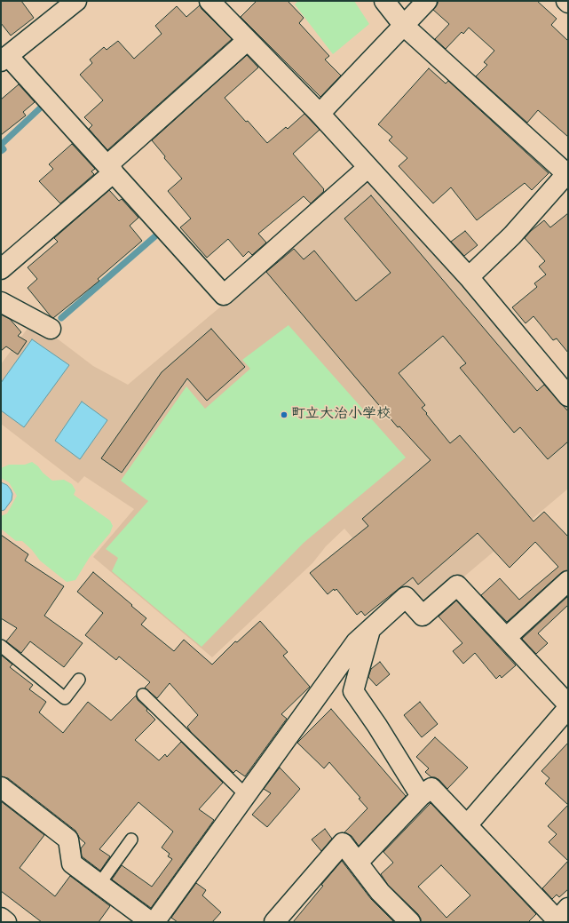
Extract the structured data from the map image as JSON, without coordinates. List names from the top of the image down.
{
  "places": ["町立大治小学校"]
}
